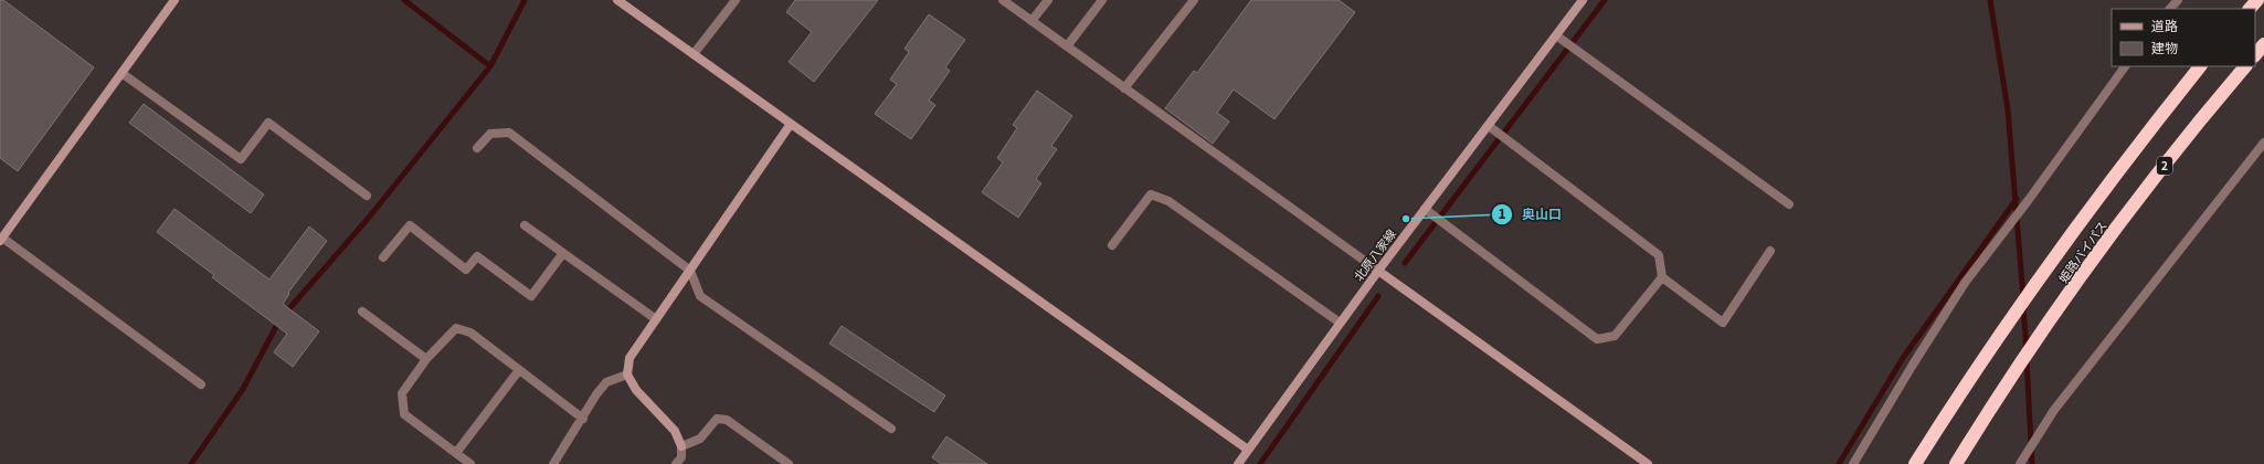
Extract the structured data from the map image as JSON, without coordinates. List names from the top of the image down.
{
  "streets": {
    "highway": ["2", "姫路バイパス"],
    "street": ["北原八家線"]
  },
  "places": ["奥山口"],
  "legend": ["道路", "建物"]
}
